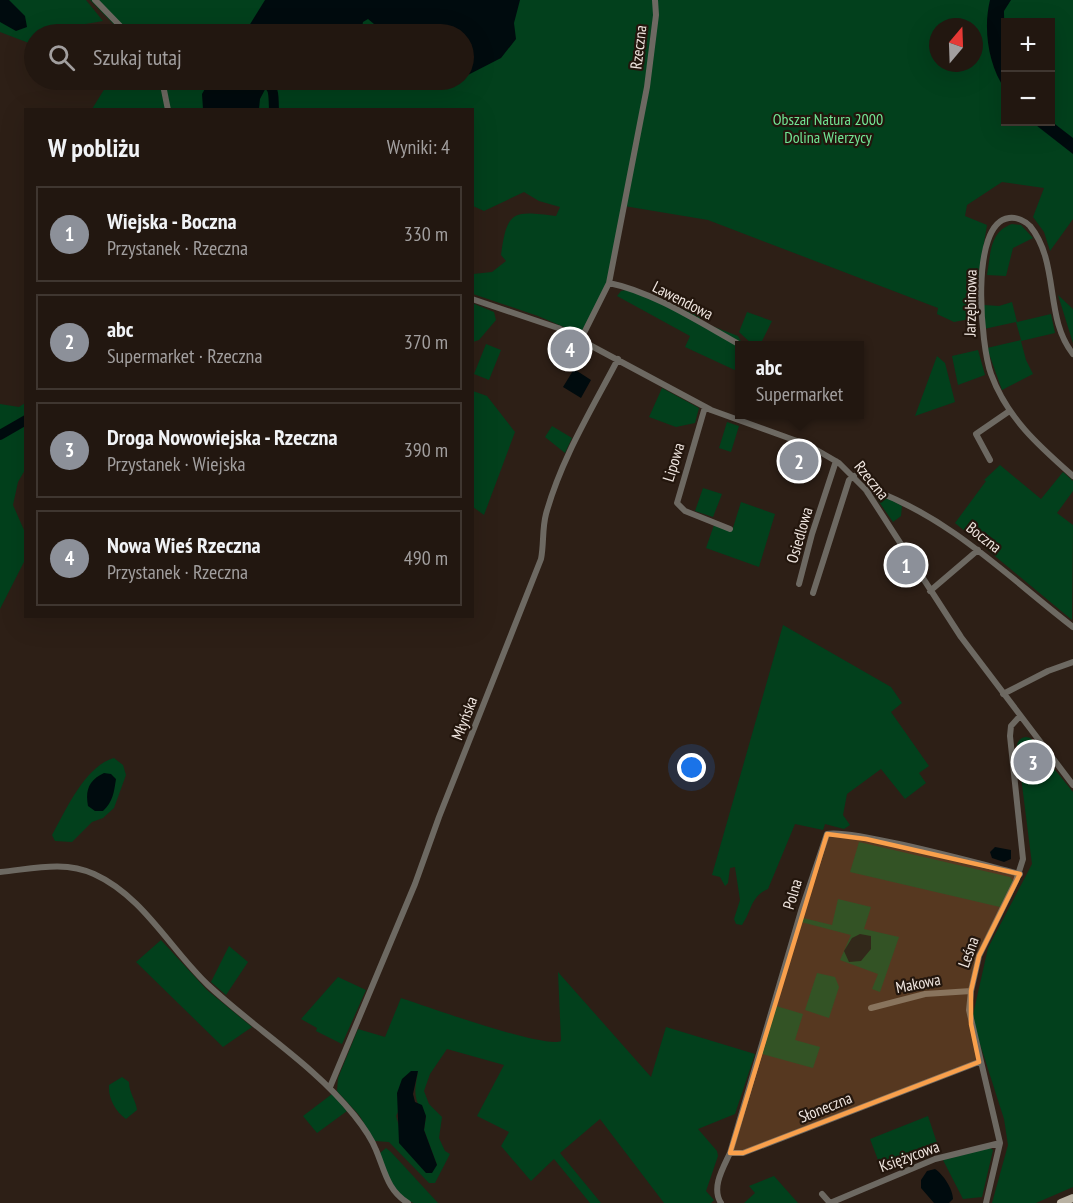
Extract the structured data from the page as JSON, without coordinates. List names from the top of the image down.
{
  "streets": {
    "street": [
      "Rzeczna",
      "Lawendowa",
      "Jarzębinowa",
      "Lipowa",
      "Osiedlowa",
      "Boczna",
      "Młyńska",
      "Polna",
      "Leśna",
      "Makowa",
      "Słoneczna",
      "Księżycowa"
    ]
  },
  "crossings": [
    ["Rzeczna", "Lawendowa"],
    ["Rzeczna", "Lipowa"],
    ["Rzeczna", "Osiedlowa"],
    ["Rzeczna", "Boczna"],
    ["Rzeczna", "Młyńska"],
    ["Rzeczna", "Leśna"],
    ["Polna", "Leśna"],
    ["Polna", "Słoneczna"],
    ["Leśna", "Makowa"],
    ["Leśna", "Słoneczna"],
    ["Leśna", "Księżycowa"]
  ],
  "parks": ["Obszar Natura 2000 Dolina Wierzycy"],
  "north": "top",
  "page": {
    "map_buttons": ["+", "−"],
    "search": "Szukaj tutaj",
    "heading": ["W pobliżu", "Wyniki: 4"],
    "list": [
      {
        "mark": "1",
        "name": "Wiejska - Boczna",
        "note": "Przystanek · Rzeczna",
        "value": "330 m"
      },
      {
        "mark": "2",
        "name": "abc",
        "note": "Supermarket · Rzeczna",
        "value": "370 m"
      },
      {
        "mark": "3",
        "name": "Droga Nowowiejska - Rzeczna",
        "note": "Przystanek · Wiejska",
        "value": "390 m"
      },
      {
        "mark": "4",
        "name": "Nowa Wieś Rzeczna",
        "note": "Przystanek · Rzeczna",
        "value": "490 m"
      }
    ],
    "pins": [
      "4",
      "2",
      "1",
      "3"
    ],
    "popup": ["abc", "Supermarket"]
  }
}
